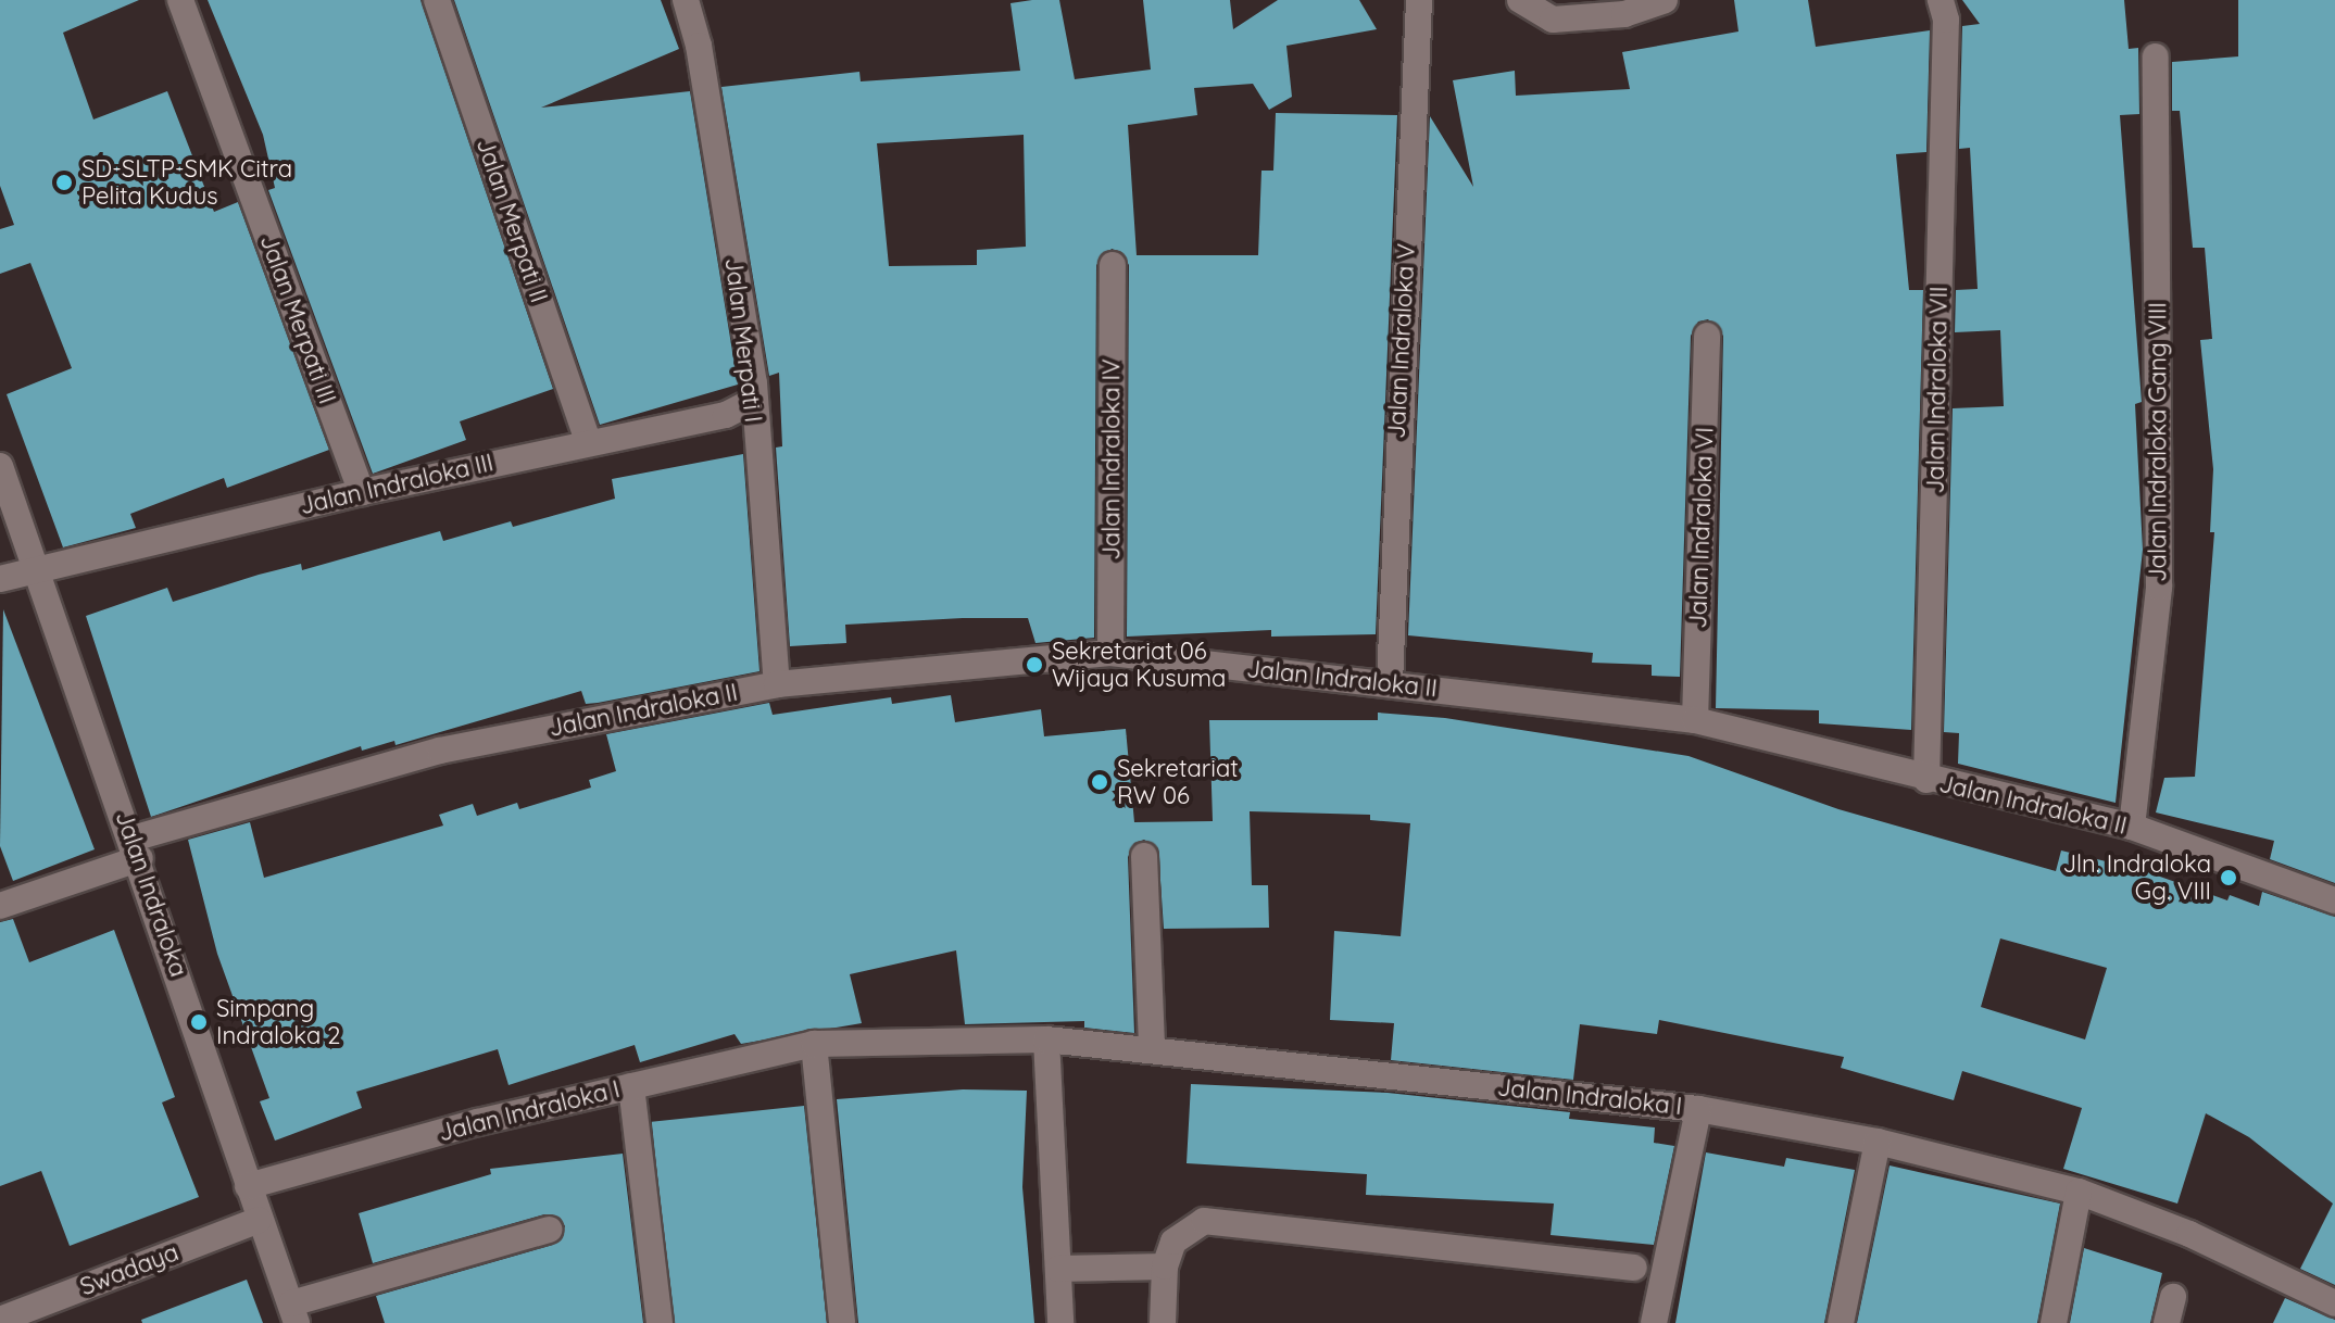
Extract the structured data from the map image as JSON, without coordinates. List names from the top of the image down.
{
  "streets": {
    "street": [
      "Jalan Merpati II",
      "Jalan Merpati III",
      "Jalan Merpati I",
      "Jalan Indraloka V",
      "Jalan Indraloka VII",
      "Jalan Indraloka Gang VIII",
      "Jalan Indraloka IV",
      "Jalan Indraloka III",
      "Jalan Indraloka VI",
      "Jalan Indraloka II",
      "Jalan Indraloka",
      "Jalan Indraloka I",
      "Swadaya"
    ]
  },
  "crossings": [
    ["Jalan Merpati II", "Jalan Indraloka III"],
    ["Jalan Merpati III", "Jalan Indraloka III"],
    ["Jalan Merpati I", "Jalan Indraloka III"],
    ["Jalan Merpati I", "Jalan Indraloka II"],
    ["Jalan Indraloka V", "Jalan Indraloka II"],
    ["Jalan Indraloka VII", "Jalan Indraloka II"],
    ["Jalan Indraloka Gang VIII", "Jalan Indraloka II"],
    ["Jalan Indraloka IV", "Jalan Indraloka II"],
    ["Jalan Indraloka III", "Jalan Indraloka"],
    ["Jalan Indraloka VI", "Jalan Indraloka II"],
    ["Jalan Indraloka II", "Jalan Indraloka"],
    ["Jalan Indraloka", "Jalan Indraloka I"],
    ["Jalan Indraloka", "Swadaya"]
  ],
  "places": [
    "SD-SLTP-SMK Citra Pelita Kudus",
    "Sekretariat 06 Wijaya Kusuma",
    "Sekretariat RW 06",
    "Jln. Indraloka Gg. VIII",
    "Simpang Indraloka 2"
  ]
}
